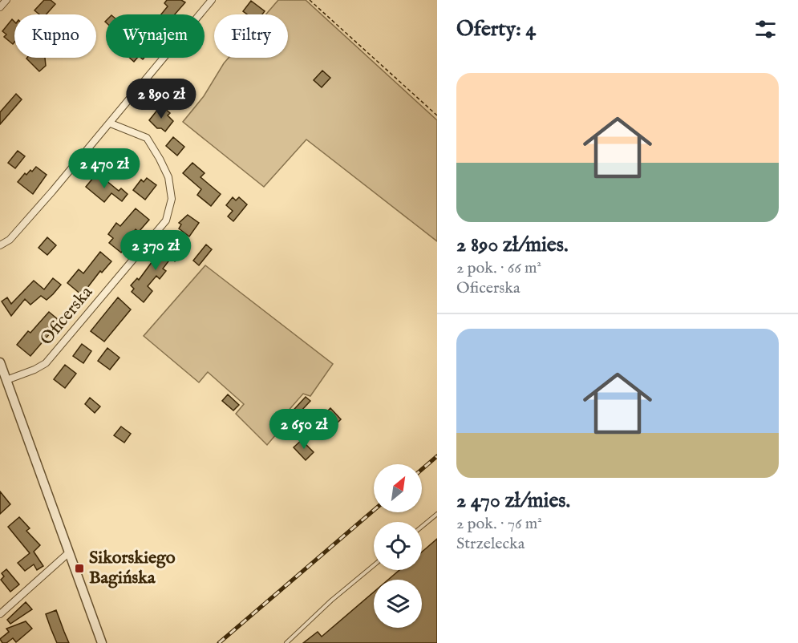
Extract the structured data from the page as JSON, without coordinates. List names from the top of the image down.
{
  "streets": {
    "street": ["Oficerska"]
  },
  "places": {
    "transit": ["Sikorskiego Bagińska"]
  },
  "north": "top right",
  "page": {
    "heading": "Oferty: 4",
    "chip": ["Kupno", "Wynajem", "Filtry"],
    "list": [
      {
        "name": "2 890 zł/mies.",
        "note": "2 pok. · 66 m² · Oficerska"
      },
      {
        "name": "2 470 zł/mies.",
        "note": "2 pok. · 76 m² · Strzelecka"
      }
    ],
    "price": [
      "2 890 zł",
      "2 470 zł",
      "2 370 zł",
      "2 650 zł"
    ]
  }
}
